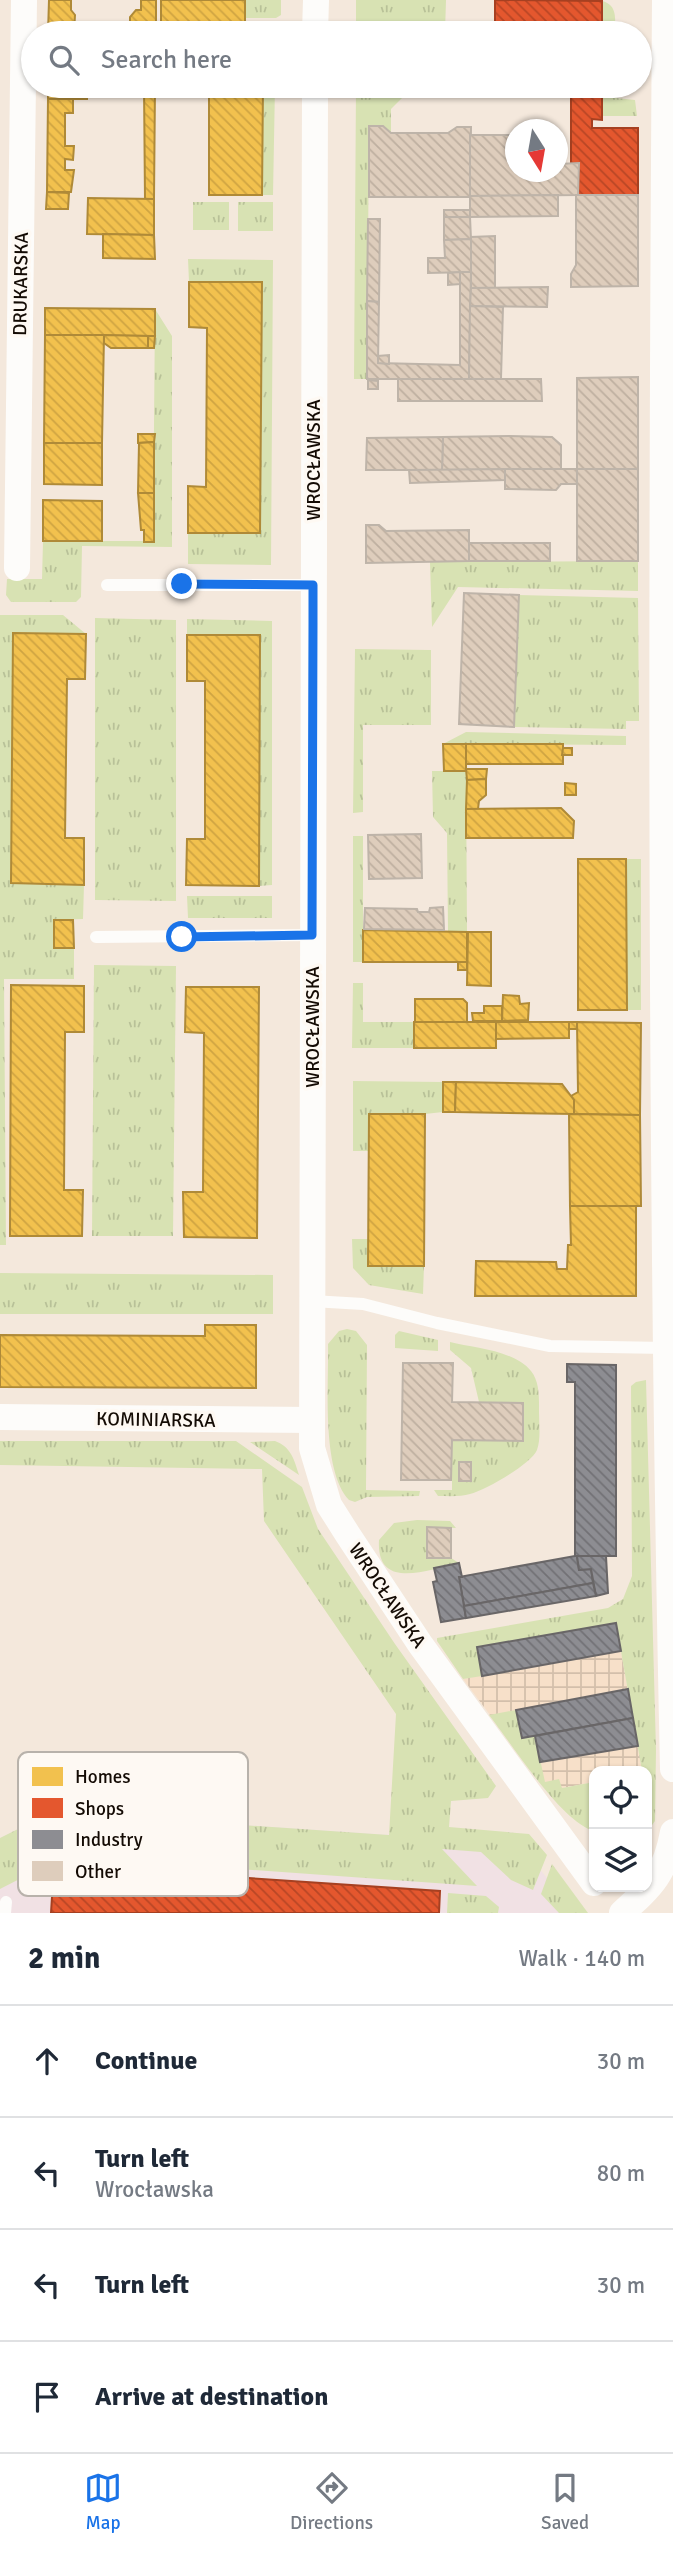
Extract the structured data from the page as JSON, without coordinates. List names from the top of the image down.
{
  "streets": {
    "street": ["DRUKARSKA", "WROCŁAWSKA", "KOMINIARSKA"]
  },
  "crossings": [
    ["WROCŁAWSKA", "KOMINIARSKA"]
  ],
  "legend": [
    "Homes",
    "Shops",
    "Industry",
    "Other"
  ],
  "north": "bottom",
  "page": {
    "search": "Search here",
    "heading": ["2 min", "Walk · 140 m"],
    "list": [
      ["Continue", "30 m"],
      ["Turn left", "Wrocławska", "80 m"],
      ["Turn left", "30 m"],
      "Arrive at destination"
    ],
    "nav": ["Map", "Directions", "Saved"]
  }
}
